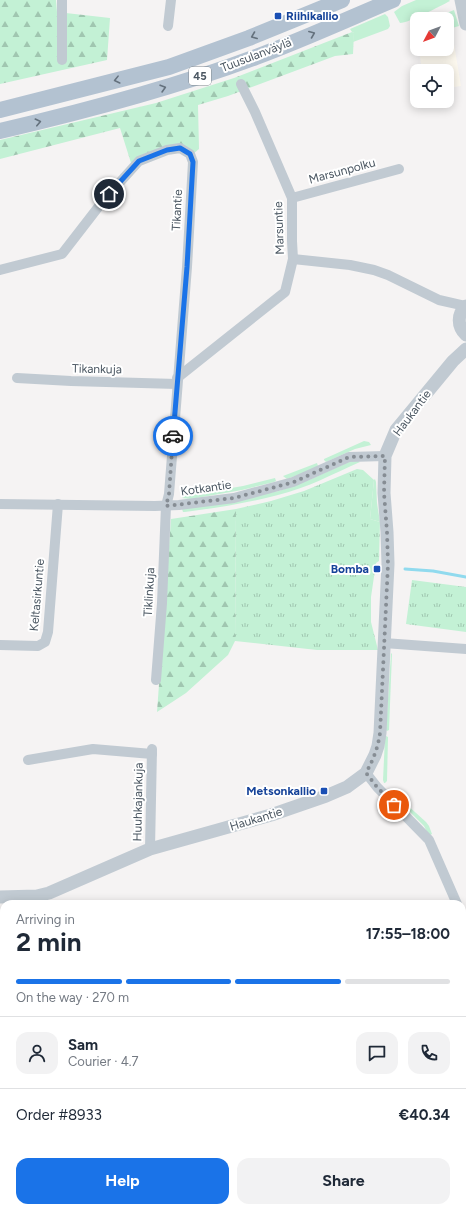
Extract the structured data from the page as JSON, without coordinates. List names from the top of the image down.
{
  "streets": {
    "main road": ["Tuusulanväylä", "45"],
    "street": [
      "Marsunpolku",
      "Tikantie",
      "Marsuntie",
      "Tikankuja",
      "Haukantie",
      "Kotkantie",
      "Tiklinkuja",
      "Keltasirkuntie",
      "Huuhkajankuja"
    ]
  },
  "crossings": [
    ["Marsunpolku", "Marsuntie"],
    ["Tikantie", "Marsuntie"],
    ["Tikantie", "Tikankuja"],
    ["Tikantie", "Kotkantie"],
    ["Tikantie", "Tiklinkuja"],
    ["Marsuntie", "Tikankuja"],
    ["Haukantie", "Kotkantie"],
    ["Haukantie", "Huuhkajankuja"],
    ["Kotkantie", "Tiklinkuja"],
    ["Kotkantie", "Keltasirkuntie"]
  ],
  "places": {
    "transit": ["Riihikallio", "Bomba", "Metsonkallio"]
  },
  "north": "bottom left",
  "page": {
    "heading": ["2 min", "Arriving in", "17:55–18:00"],
    "panel": [
      "Sam",
      "Courier · 4.7",
      "Order #8933",
      "€40.34"
    ],
    "bar": "On the way · 270 m",
    "buttons": ["Help", "Share"]
  }
}
